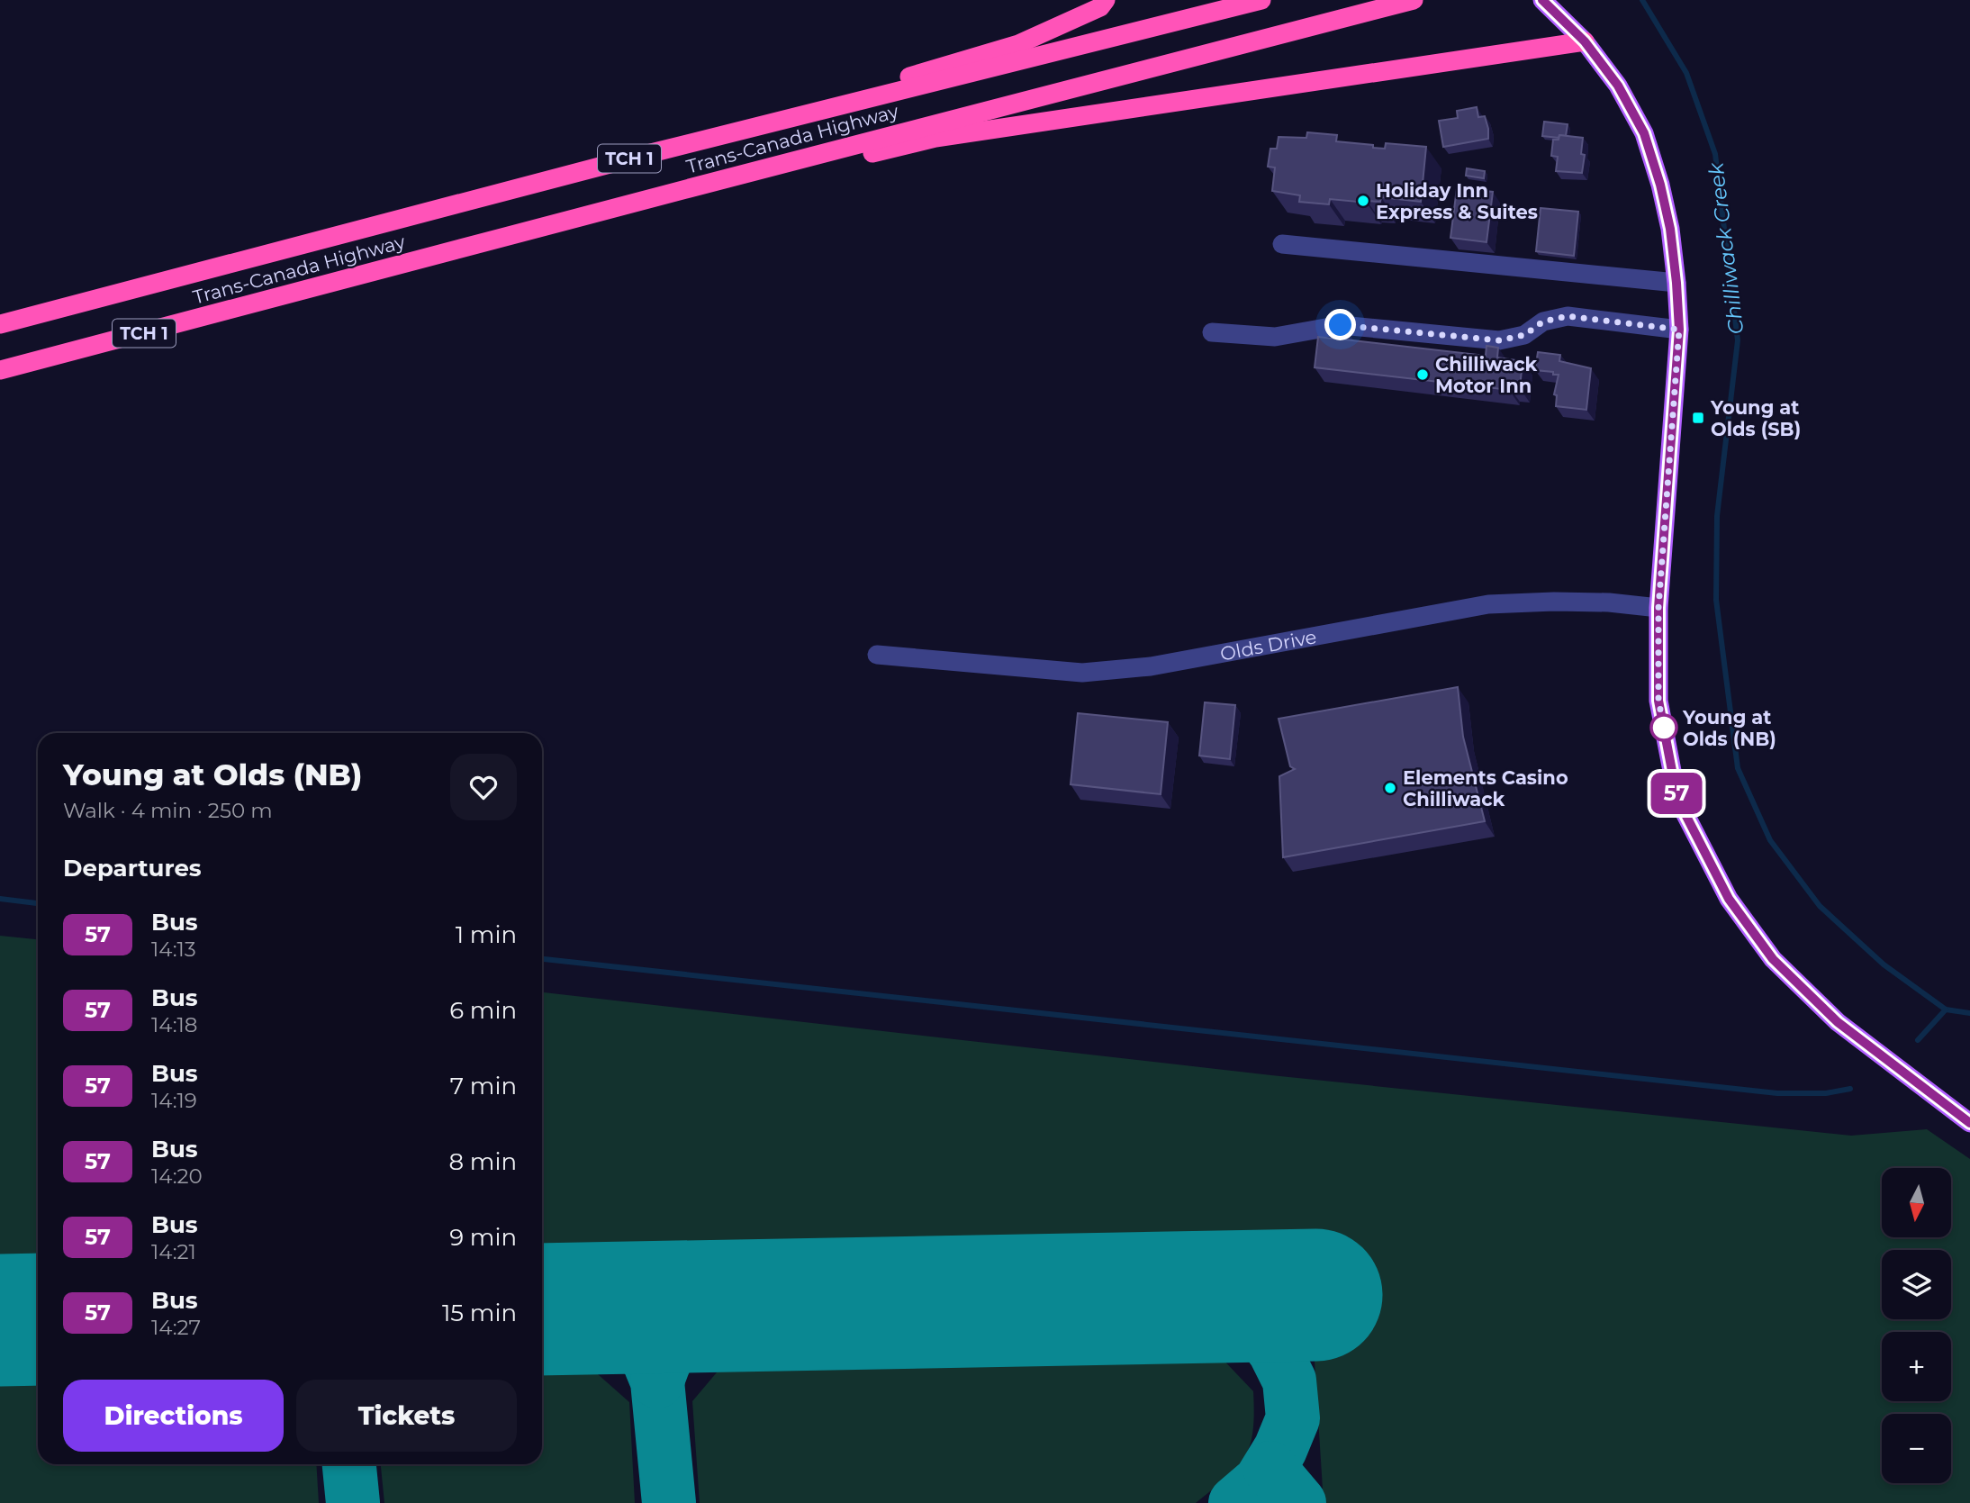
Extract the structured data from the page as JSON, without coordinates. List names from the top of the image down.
{
  "streets": {
    "highway": ["Trans-Canada Highway", "TCH 1"],
    "street": ["Olds Drive"]
  },
  "water": ["Chilliwack Creek"],
  "places": {
    "other": [
      "Holiday Inn Express & Suites",
      "Chilliwack Motor Inn",
      "Young at Olds (NB)",
      "Elements Casino Chilliwack"
    ],
    "transit": ["Young at Olds (SB)"]
  },
  "lines": ["bus line 57"],
  "north": "bottom",
  "page": {
    "on_map": "57",
    "heading": [
      ["Young at Olds (NB)", "Walk · 4 min · 250 m"],
      "Departures"
    ],
    "list": [
      {
        "mark": "57",
        "name": "Bus",
        "note": "14:13",
        "value": "1 min"
      },
      {
        "mark": "57",
        "name": "Bus",
        "note": "14:18",
        "value": "6 min"
      },
      {
        "mark": "57",
        "name": "Bus",
        "note": "14:19",
        "value": "7 min"
      },
      {
        "mark": "57",
        "name": "Bus",
        "note": "14:20",
        "value": "8 min"
      },
      {
        "mark": "57",
        "name": "Bus",
        "note": "14:21",
        "value": "9 min"
      },
      {
        "mark": "57",
        "name": "Bus",
        "note": "14:27",
        "value": "15 min"
      }
    ],
    "map_buttons": ["+", "−"],
    "buttons": ["Directions", "Tickets"]
  }
}
